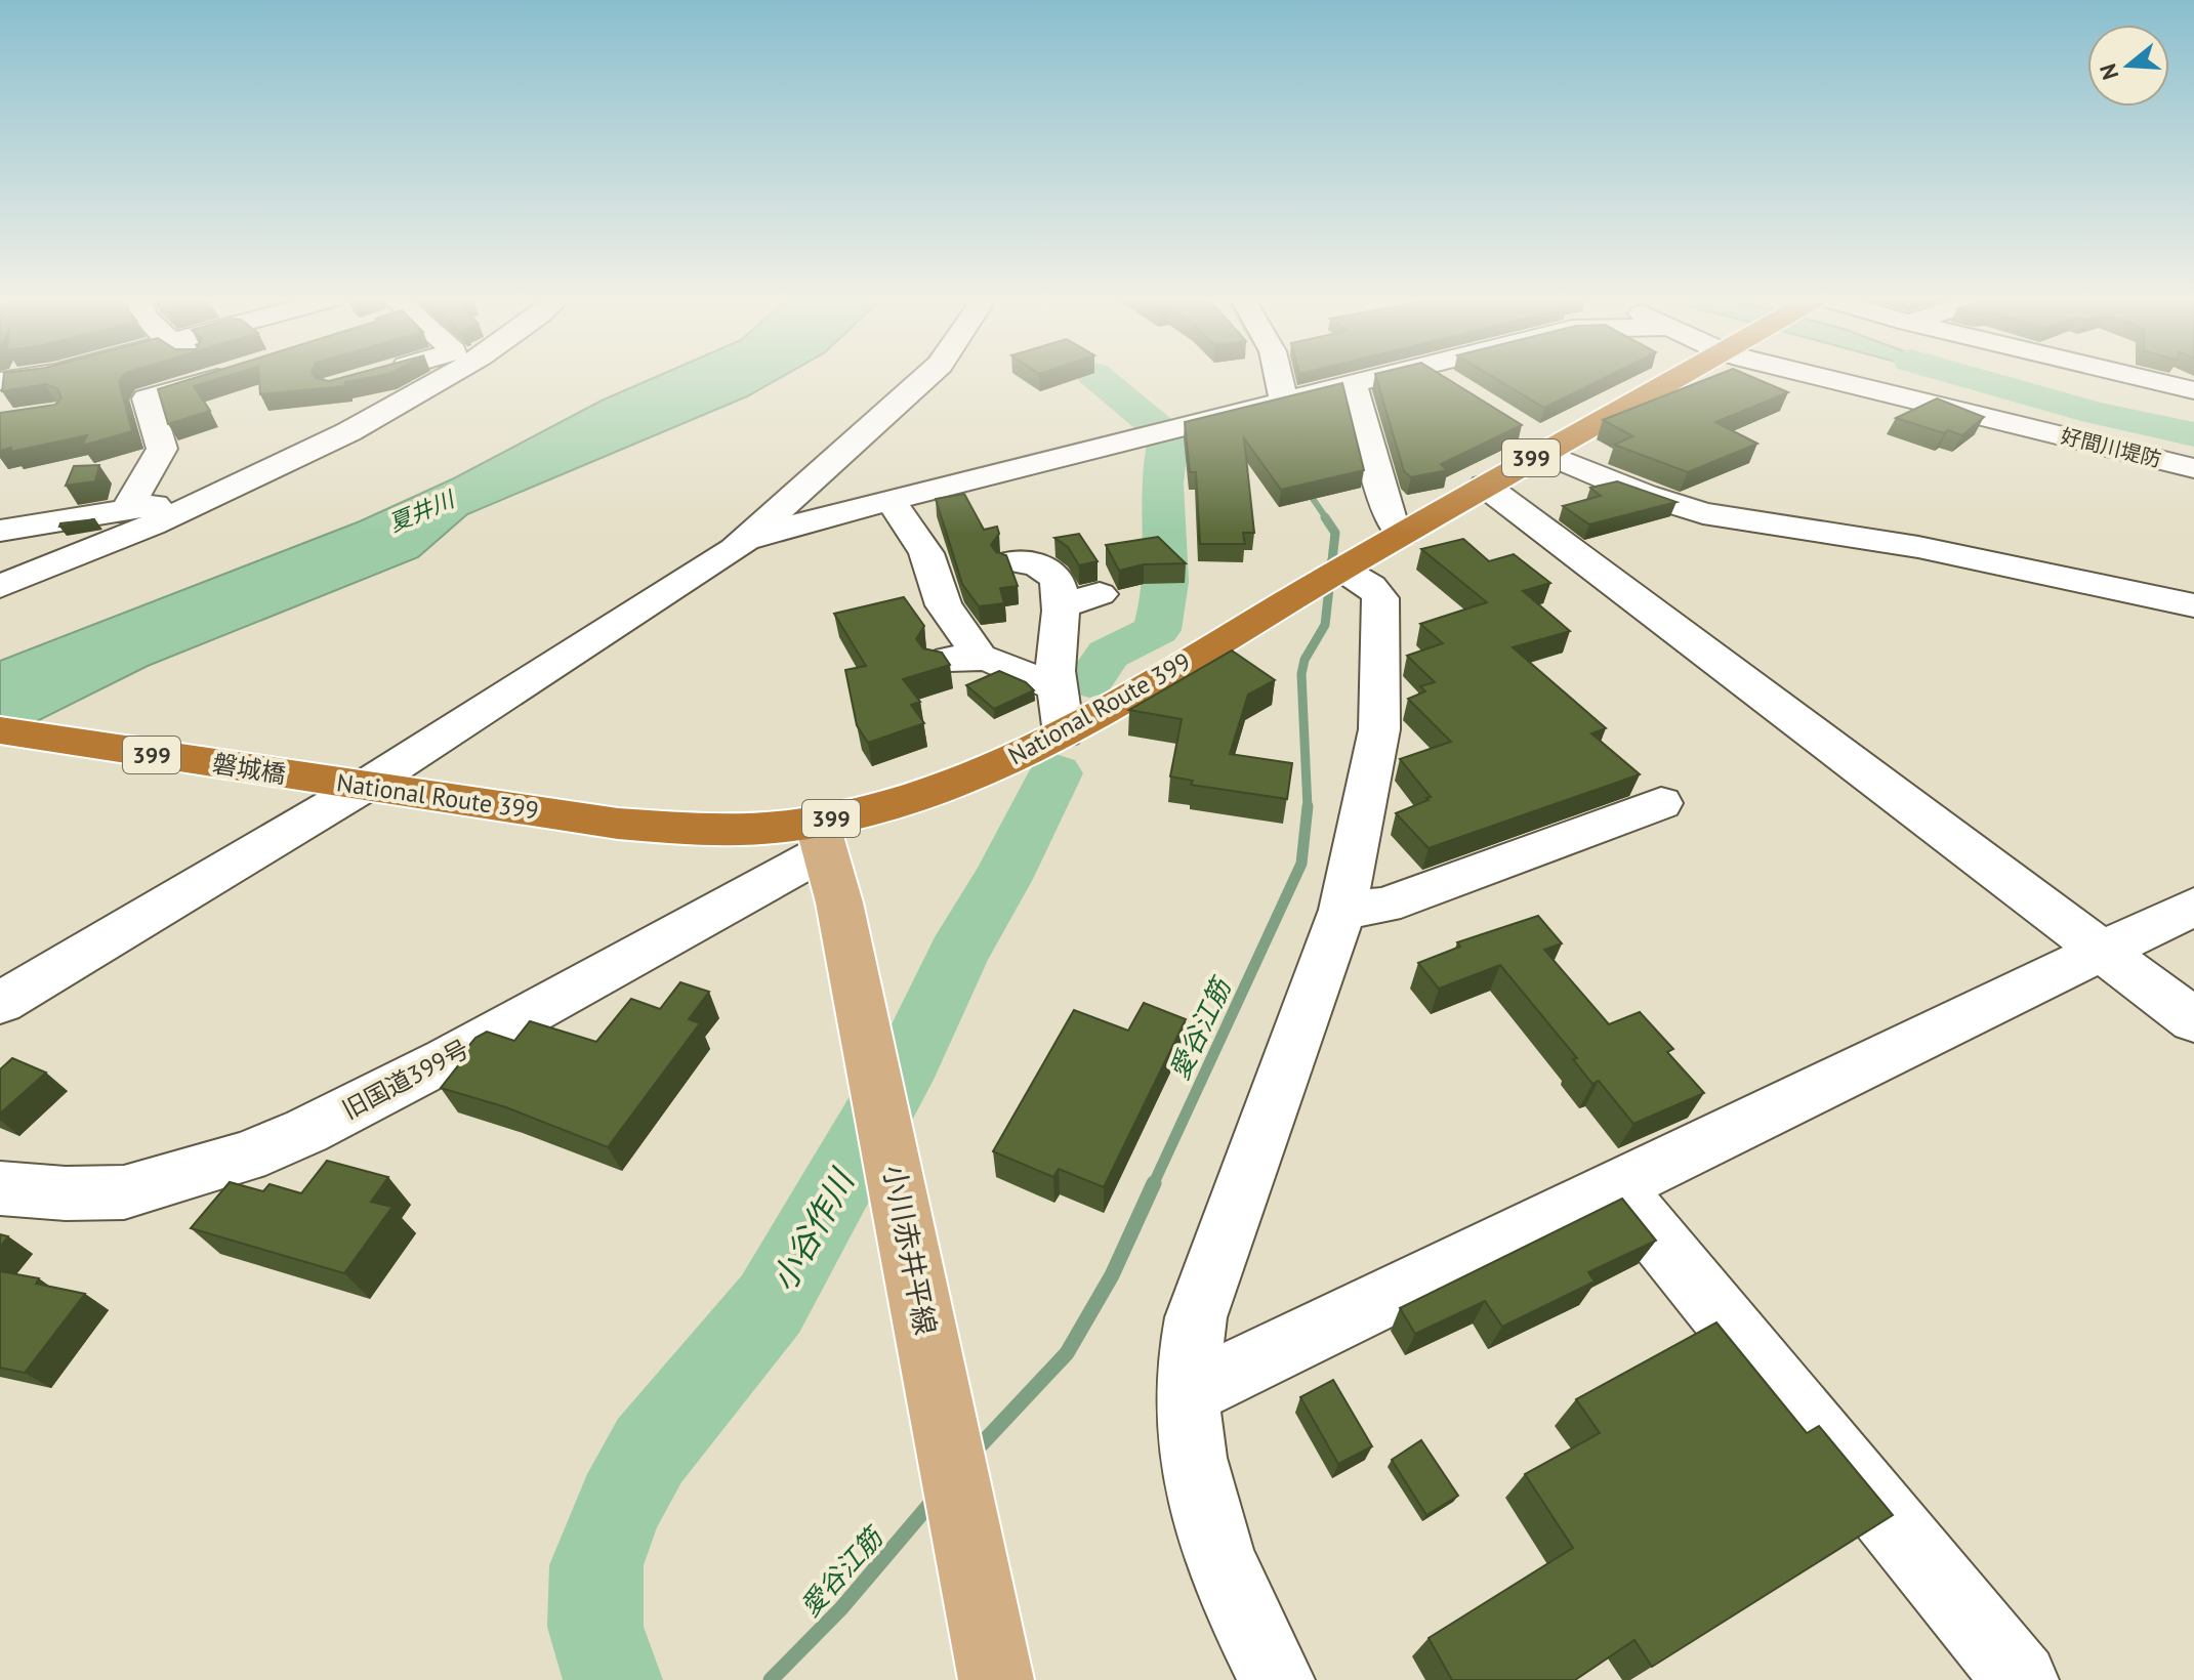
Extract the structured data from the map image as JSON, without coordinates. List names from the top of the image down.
{
  "streets": {
    "highway": ["399", "National Route 399", "磐城橋"],
    "main road": ["小川赤井平線"],
    "street": ["旧国道399号"]
  },
  "crossings": [
    ["National Route 399", "磐城橋"],
    ["National Route 399", "旧国道399号"],
    ["National Route 399", "小川赤井平線"],
    ["旧国道399号", "小川赤井平線"]
  ],
  "water": ["夏井川", "愛谷江筋", "小谷作川"],
  "north": "left"
}
